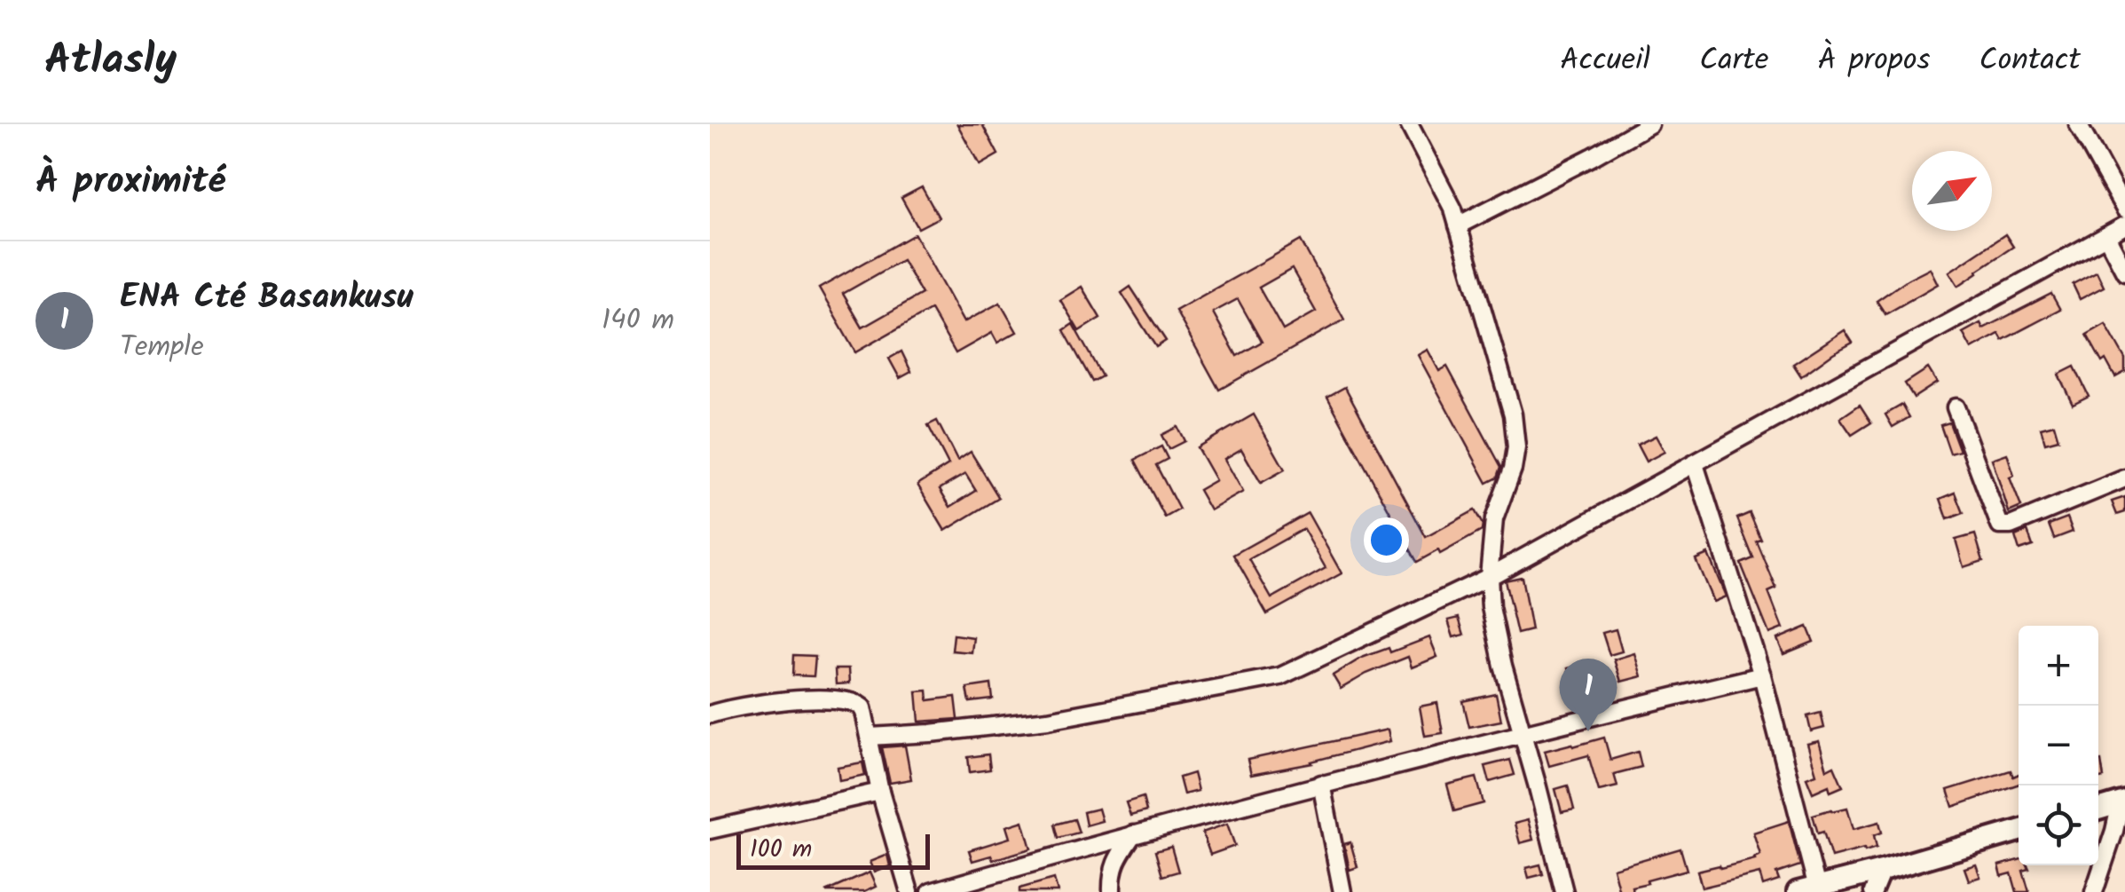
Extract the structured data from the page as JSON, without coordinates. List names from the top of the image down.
{
  "scale_bar": "100 m",
  "north": "top right",
  "page": {
    "header": "Atlasly",
    "nav": [
      "Accueil",
      "Carte",
      "À propos",
      "Contact"
    ],
    "heading": "À proximité",
    "list": [
      {
        "mark": "1",
        "name": "ENA Cté Basankusu",
        "note": "Temple",
        "value": "140 m"
      }
    ],
    "map_buttons": ["+", "−"],
    "pins": "1",
    "scale": "100 m"
  }
}
